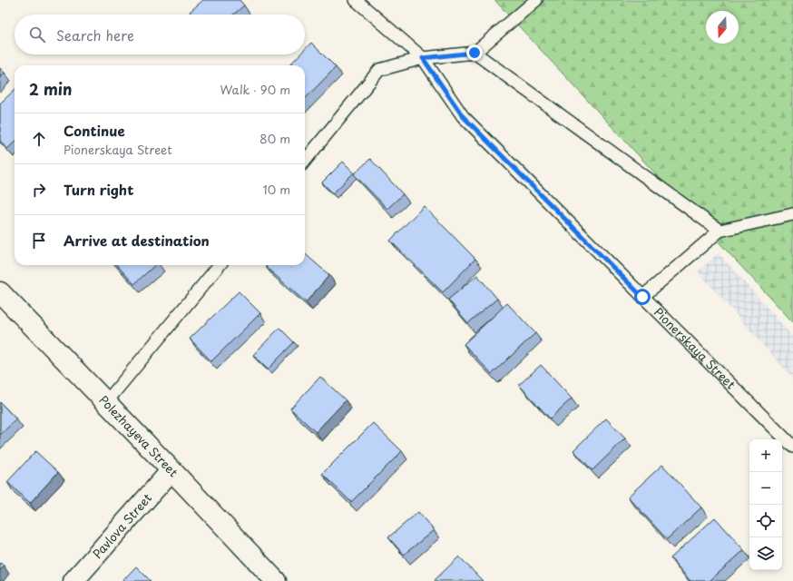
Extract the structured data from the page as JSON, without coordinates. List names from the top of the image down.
{
  "streets": {
    "main road": ["Polezhayeva Street", "Pavlova Street"],
    "lane": ["Pionerskaya Street"]
  },
  "crossings": [
    ["Polezhayeva Street", "Pavlova Street"]
  ],
  "north": "bottom",
  "page": {
    "search": "Search here",
    "heading": ["2 min", "Walk · 90 m"],
    "list": [
      ["Continue", "Pionerskaya Street", "80 m"],
      ["Turn right", "10 m"],
      "Arrive at destination"
    ],
    "map_buttons": ["+", "−"]
  }
}
